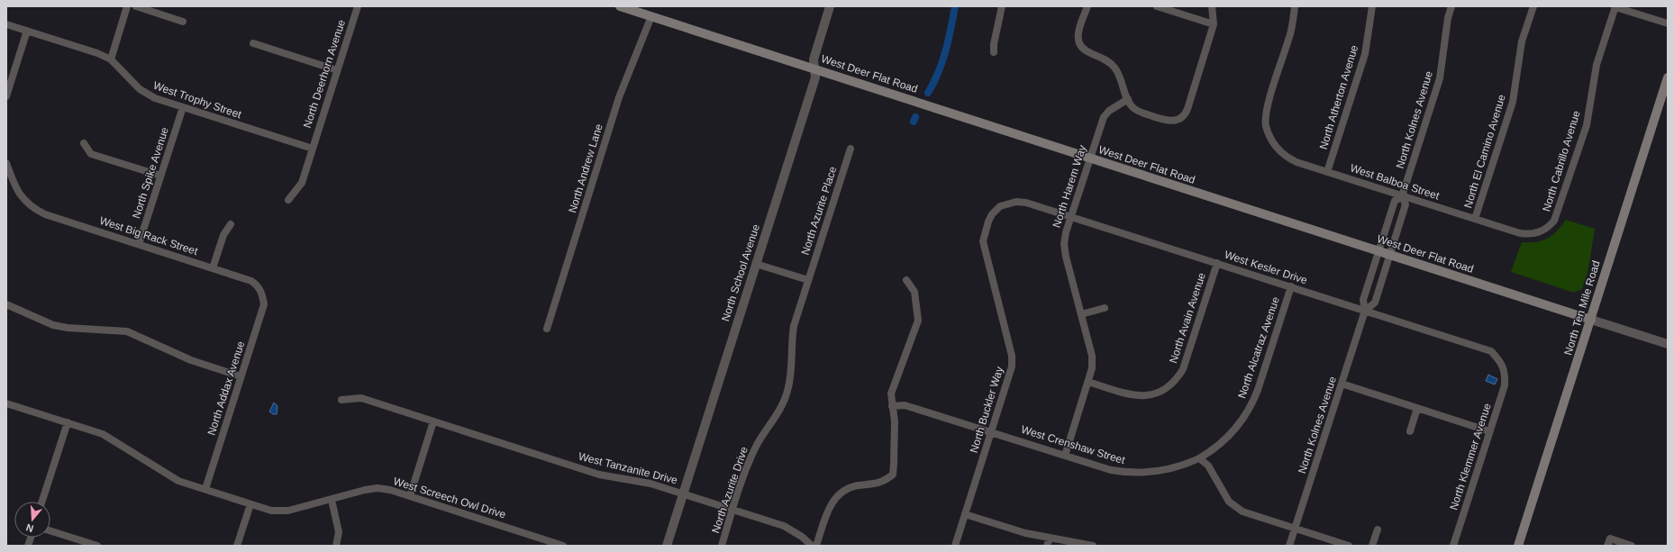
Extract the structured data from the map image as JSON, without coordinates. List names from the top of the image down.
{
  "streets": {
    "main road": ["West Deer Flat Road", "North Ten Mile Road"],
    "street": [
      "North Deerhorn Avenue",
      "North Atherton Avenue",
      "West Trophy Street",
      "North Kolnes Avenue",
      "North El Camino Avenue",
      "North Cabrillo Avenue",
      "North Andrew Lane",
      "North Spike Avenue",
      "West Balboa Street",
      "North Harem Way",
      "North Azurite Place",
      "West Big Rack Street",
      "West Kesler Drive",
      "North School Avenue",
      "North Avain Avenue",
      "North Alcatraz Avenue",
      "North Addax Avenue",
      "North Buckler Way",
      "West Crenshaw Street",
      "North Klemmer Avenue",
      "West Tanzanite Drive",
      "North Azurite Drive",
      "West Screech Owl Drive"
    ]
  },
  "crossings": [
    ["North Deerhorn Avenue", "West Trophy Street"],
    ["West Deer Flat Road", "North Kolnes Avenue"],
    ["West Deer Flat Road", "North Andrew Lane"],
    ["West Deer Flat Road", "North Harem Way"],
    ["West Deer Flat Road", "North School Avenue"],
    ["West Deer Flat Road", "North Ten Mile Road"],
    ["North Atherton Avenue", "West Balboa Street"],
    ["West Trophy Street", "North Spike Avenue"],
    ["North Kolnes Avenue", "West Balboa Street"],
    ["North Kolnes Avenue", "West Kesler Drive"],
    ["North El Camino Avenue", "West Balboa Street"],
    ["North Cabrillo Avenue", "West Balboa Street"],
    ["North Spike Avenue", "West Big Rack Street"],
    ["North Harem Way", "West Kesler Drive"],
    ["North Harem Way", "North Avain Avenue"],
    ["North Harem Way", "West Crenshaw Street"],
    ["North Azurite Place", "North Azurite Drive"],
    ["West Big Rack Street", "North Addax Avenue"],
    ["West Kesler Drive", "North Avain Avenue"],
    ["West Kesler Drive", "North Alcatraz Avenue"],
    ["West Kesler Drive", "North Buckler Way"],
    ["West Kesler Drive", "North Klemmer Avenue"],
    ["North School Avenue", "West Tanzanite Drive"],
    ["North Alcatraz Avenue", "West Crenshaw Street"],
    ["North Addax Avenue", "West Screech Owl Drive"],
    ["North Buckler Way", "West Crenshaw Street"],
    ["West Tanzanite Drive", "North Azurite Drive"]
  ],
  "north": "bottom"
}
